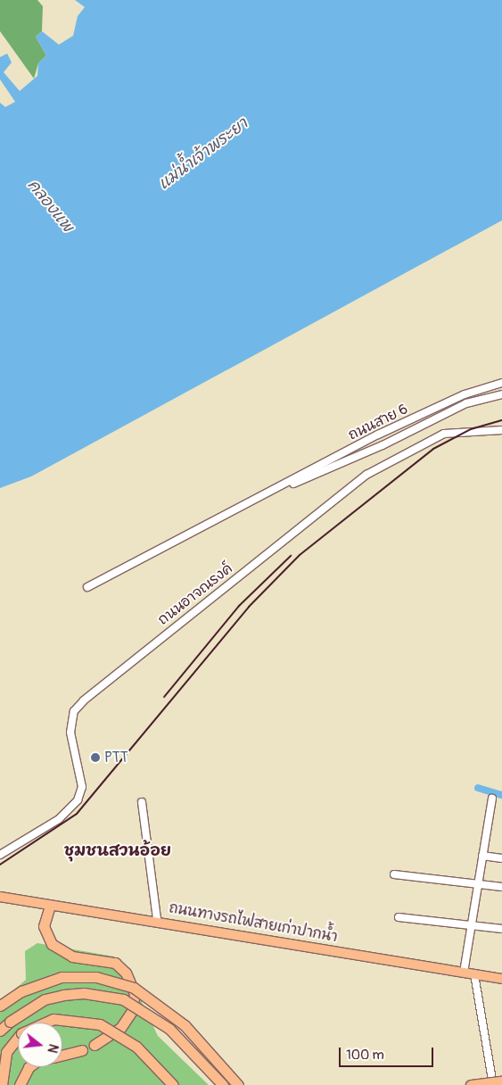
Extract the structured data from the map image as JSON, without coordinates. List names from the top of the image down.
{
  "streets": {
    "main road": ["ถนนทางรถไฟสายเก่าปากน้ำ"],
    "street": ["ถนนสาย 6", "ถนนอาจณรงค์"]
  },
  "districts": ["ชุมชนสวนอ้อย"],
  "water": ["แม่น้ำเจ้าพระยา", "คลองแพ"],
  "places": ["PTT"],
  "scale_bar": "100 m",
  "north": "right"
}
